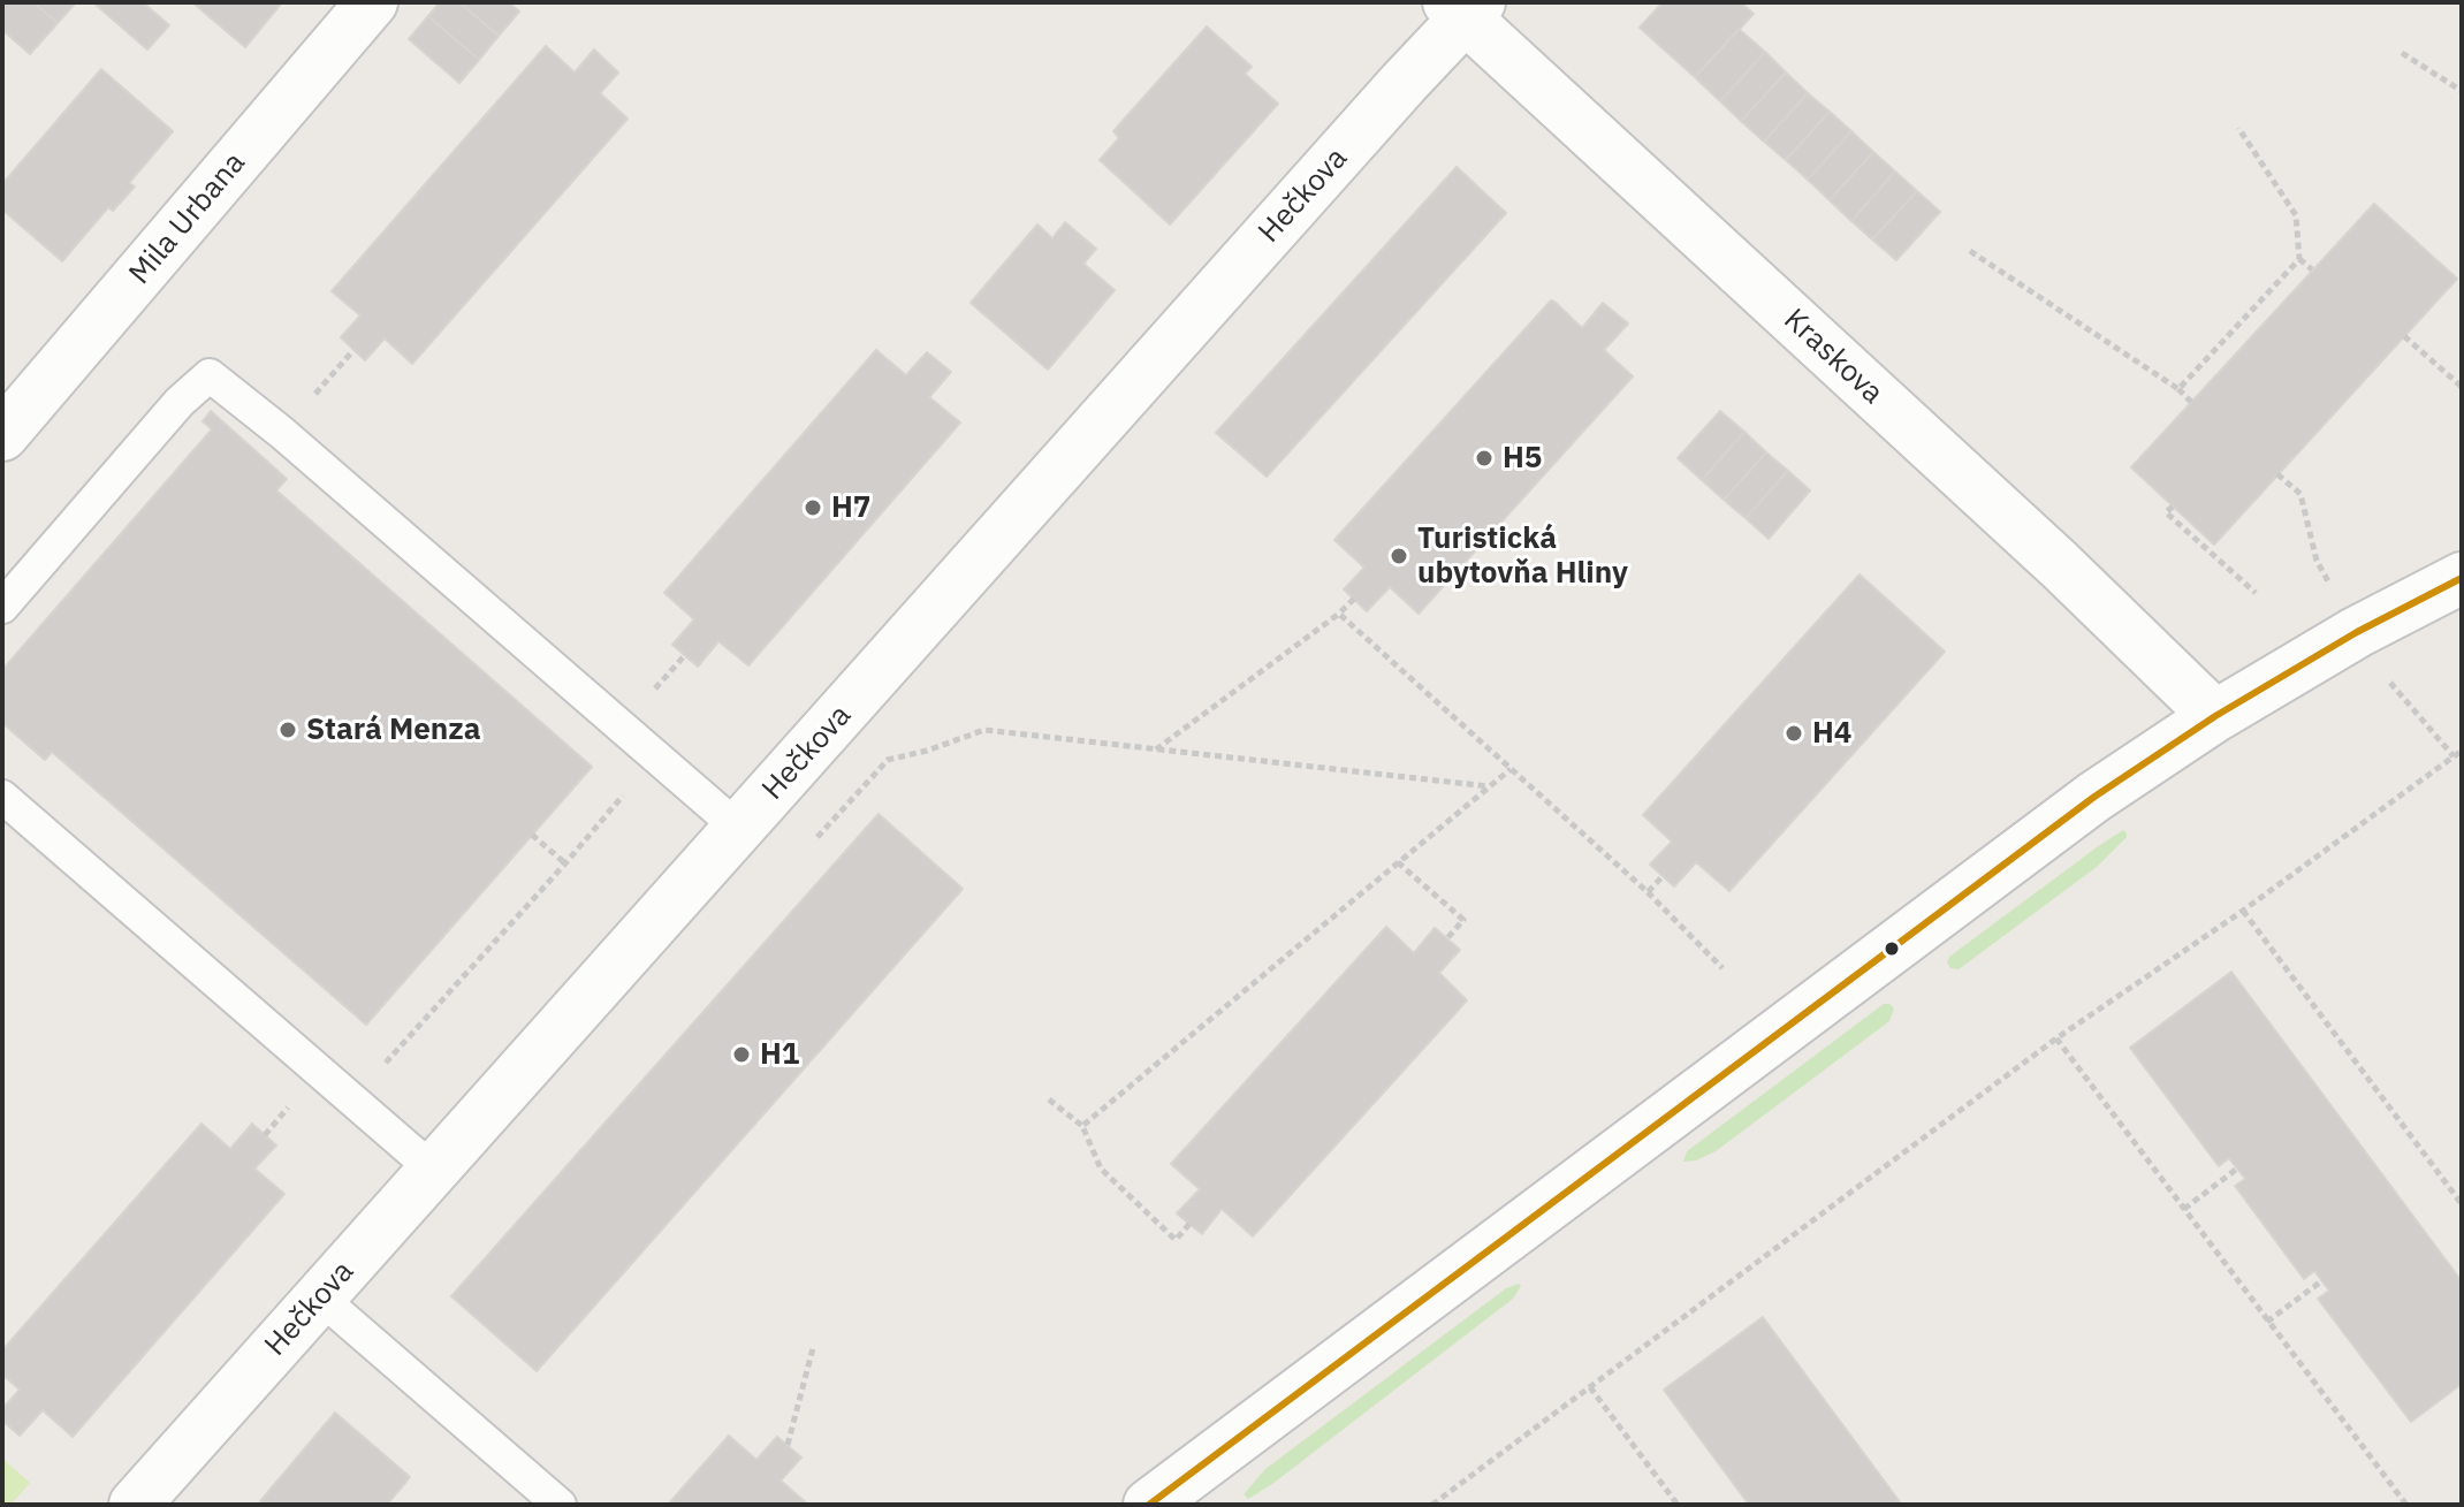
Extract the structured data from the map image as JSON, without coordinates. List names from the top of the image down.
{
  "streets": {
    "street": ["Hečkova", "Mila Urbana", "Kraskova"]
  },
  "crossings": [
    ["Hečkova", "Kraskova"]
  ],
  "places": [
    "H5",
    "H7",
    "Turistická ubytovňa Hliny",
    "Stará Menza",
    "H4",
    "H1"
  ]
}
